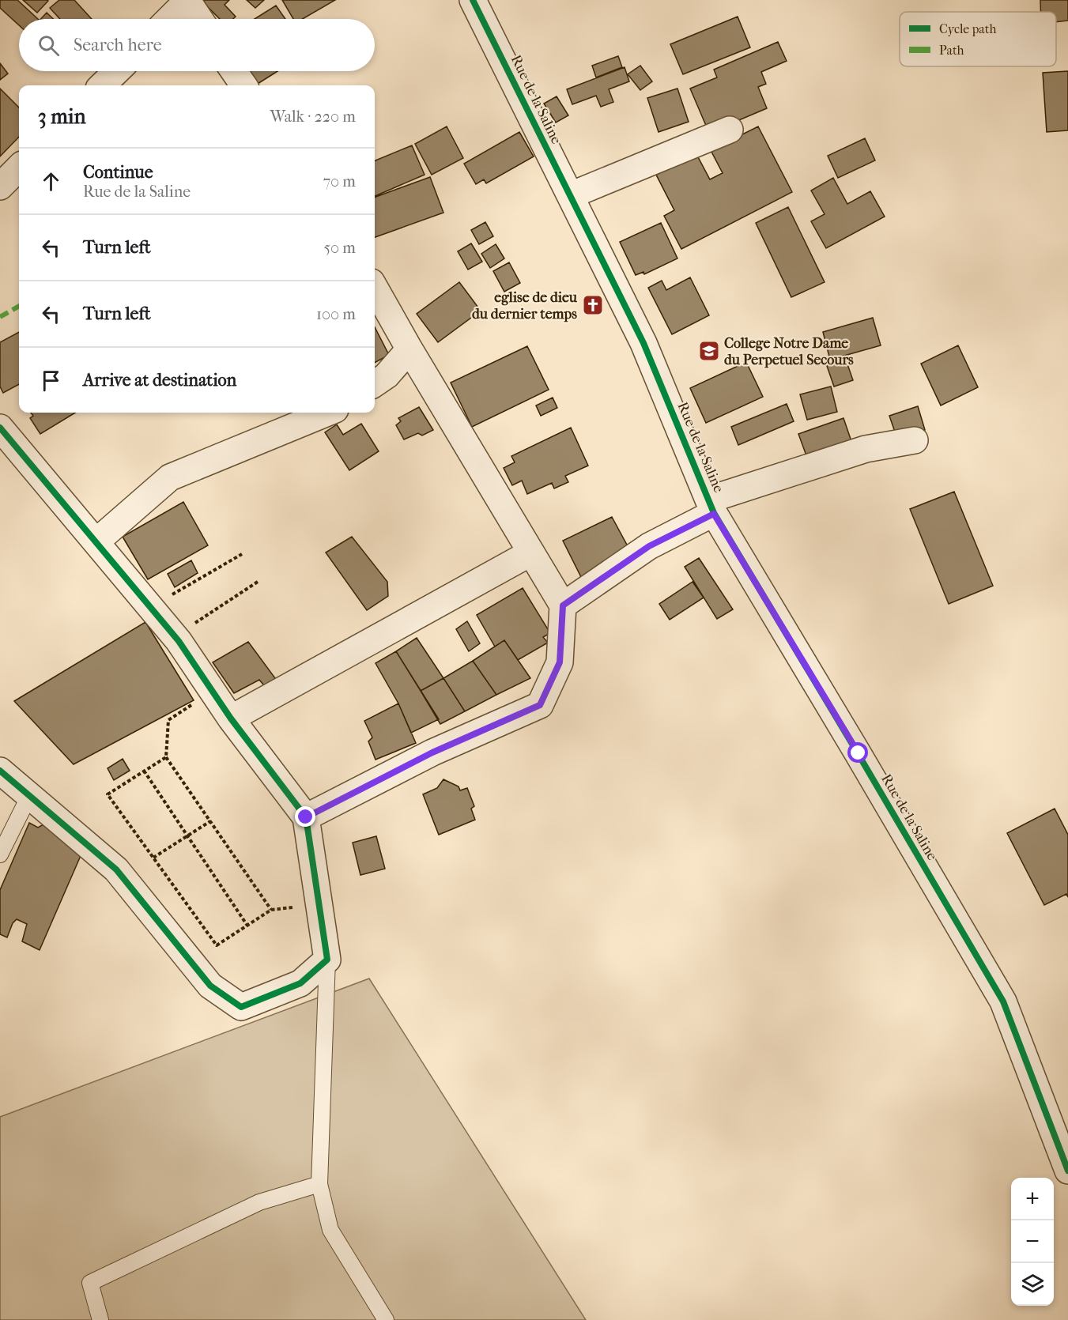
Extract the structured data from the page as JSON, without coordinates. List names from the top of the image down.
{
  "streets": {
    "street": ["Rue de la Saline"]
  },
  "places": {
    "church": ["eglise de dieu du dernier temps"],
    "school or university": ["College Notre Dame du Perpetuel Secours"]
  },
  "legend": ["Cycle path", "Path"],
  "page": {
    "search": "Search here",
    "heading": ["3 min", "Walk · 220 m"],
    "list": [
      ["Continue", "Rue de la Saline", "70 m"],
      ["Turn left", "50 m"],
      ["Turn left", "100 m"],
      "Arrive at destination"
    ],
    "map_buttons": ["+", "−"]
  }
}
